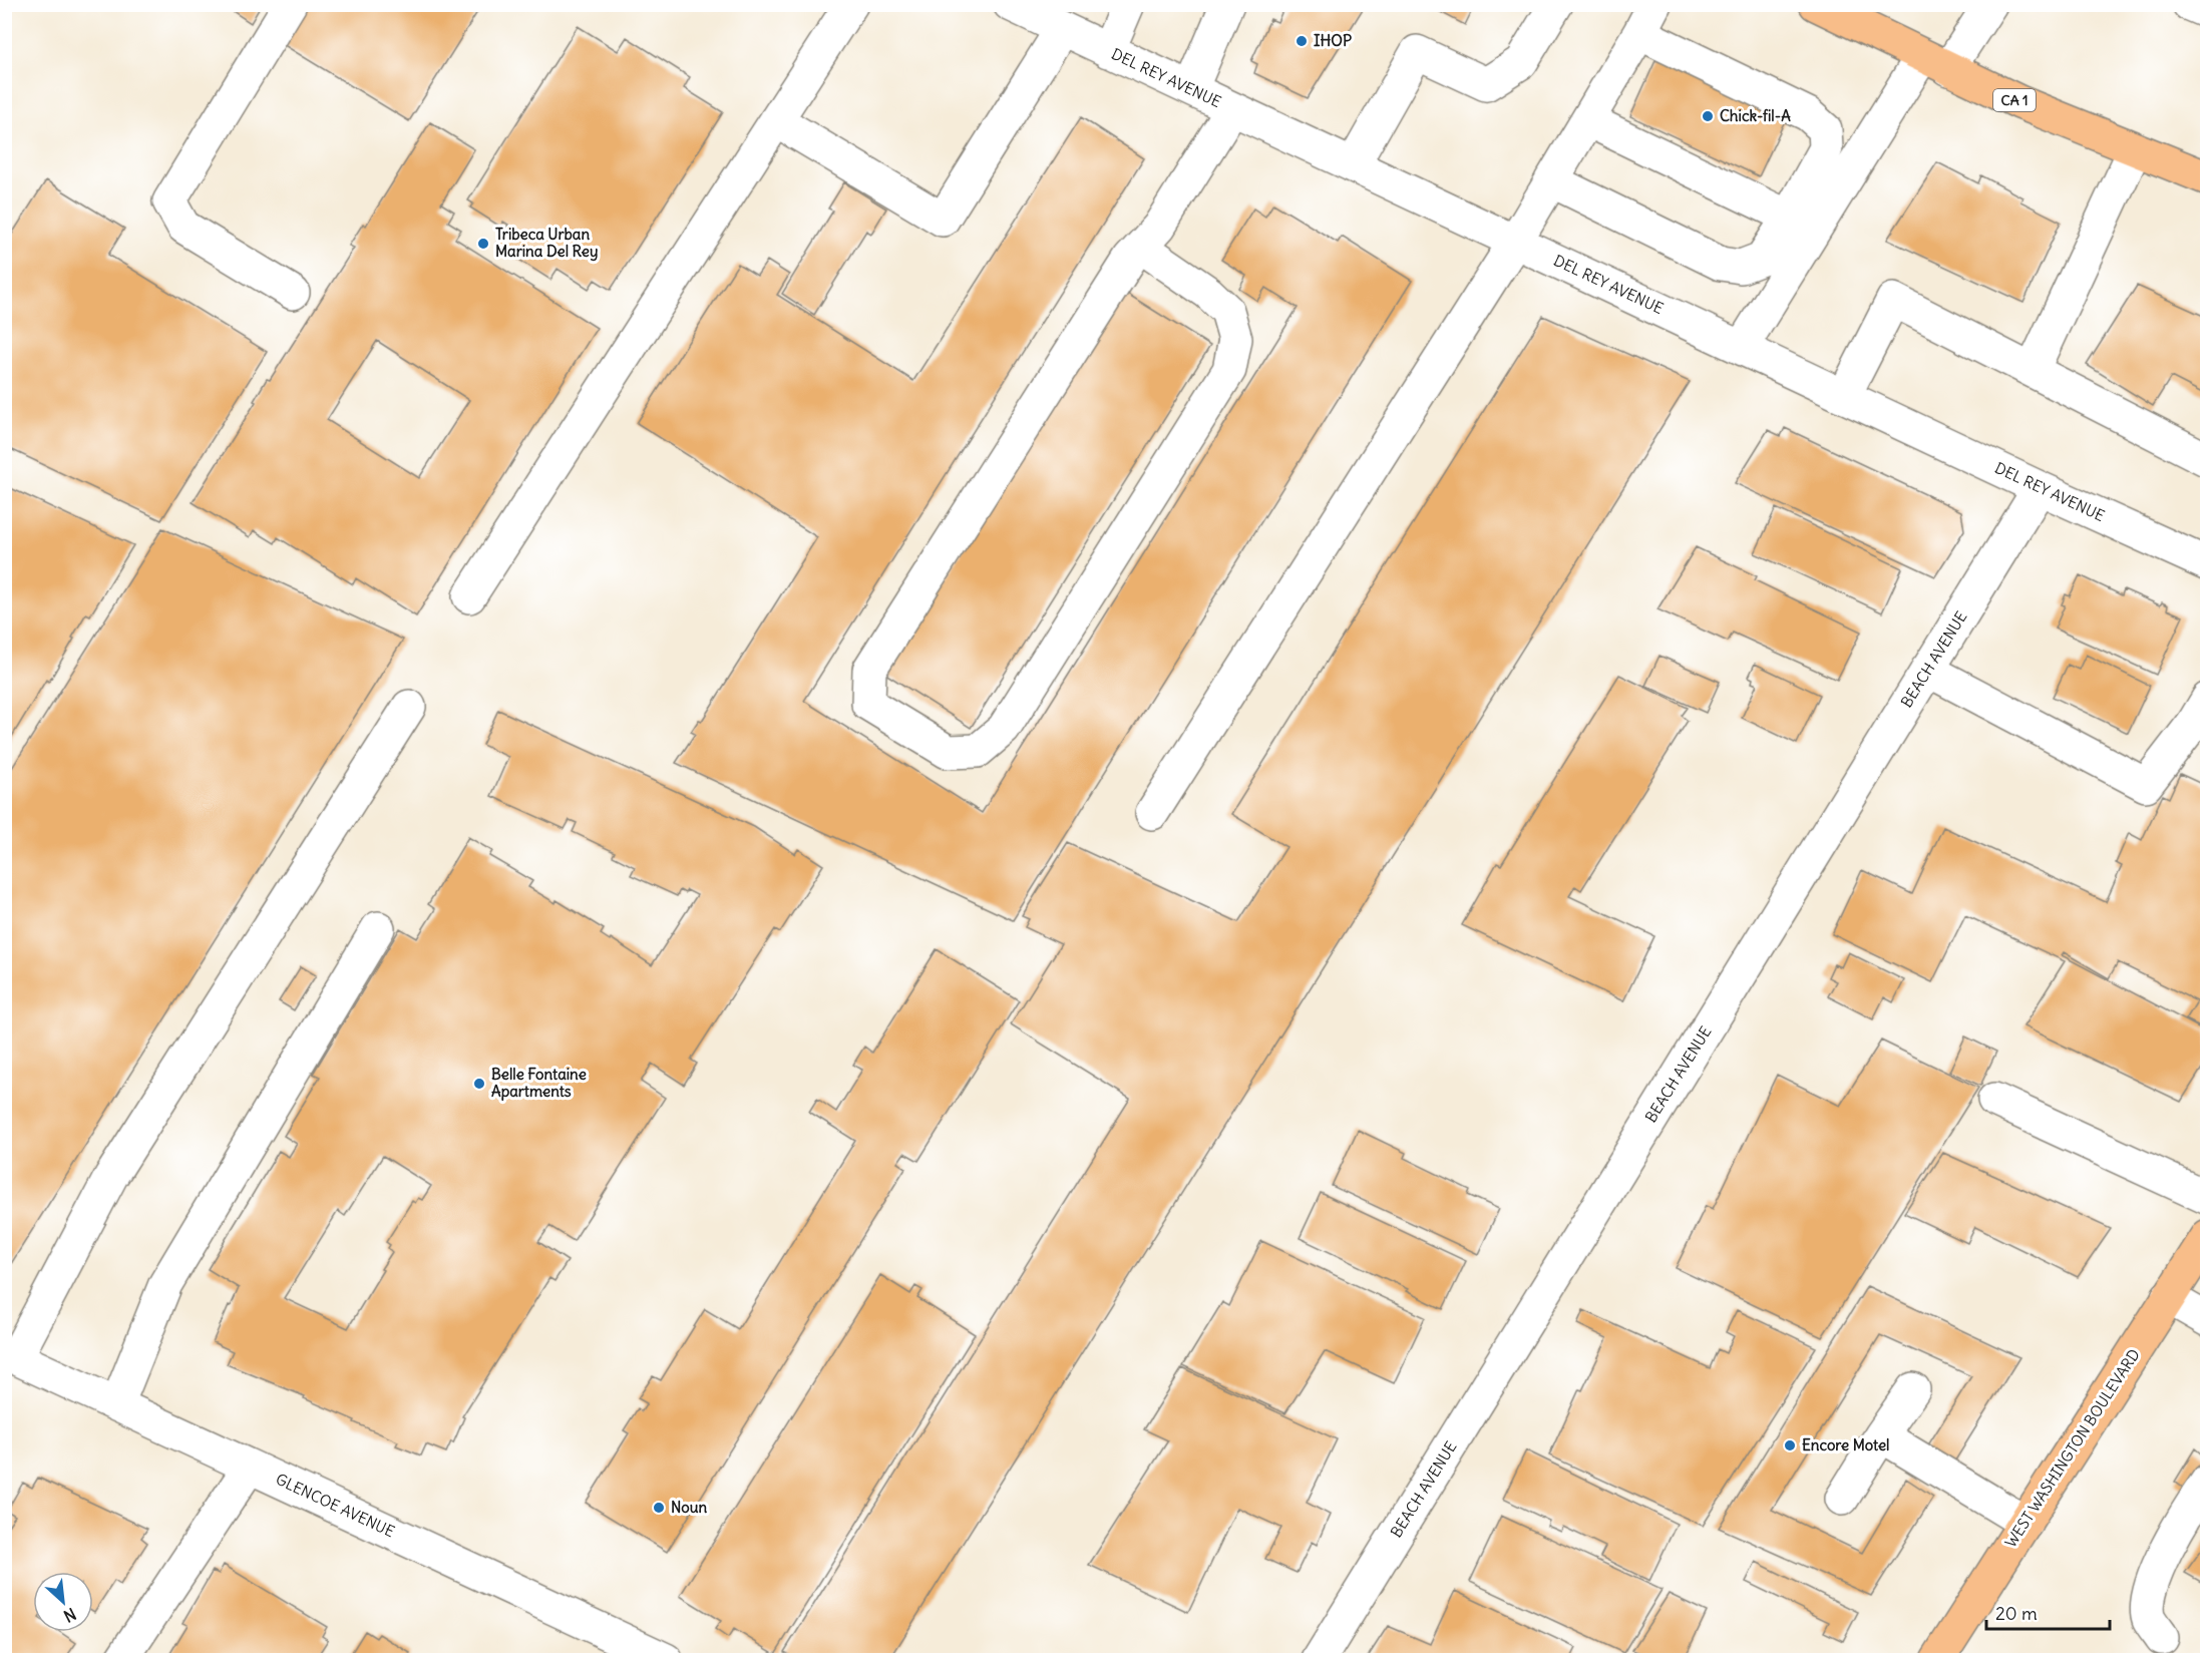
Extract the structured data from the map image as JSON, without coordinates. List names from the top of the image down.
{
  "streets": {
    "main road": ["CA 1", "WEST WASHINGTON BOULEVARD"],
    "street": ["DEL REY AVENUE", "BEACH AVENUE", "GLENCOE AVENUE"]
  },
  "crossings": [
    ["DEL REY AVENUE", "BEACH AVENUE"]
  ],
  "places": [
    "IHOP",
    "Chick-fil-A",
    "Tribeca Urban Marina Del Rey",
    "Belle Fontaine Apartments",
    "Encore Motel",
    "Noun"
  ],
  "scale_bar": "20 m",
  "north": "bottom right"
}
